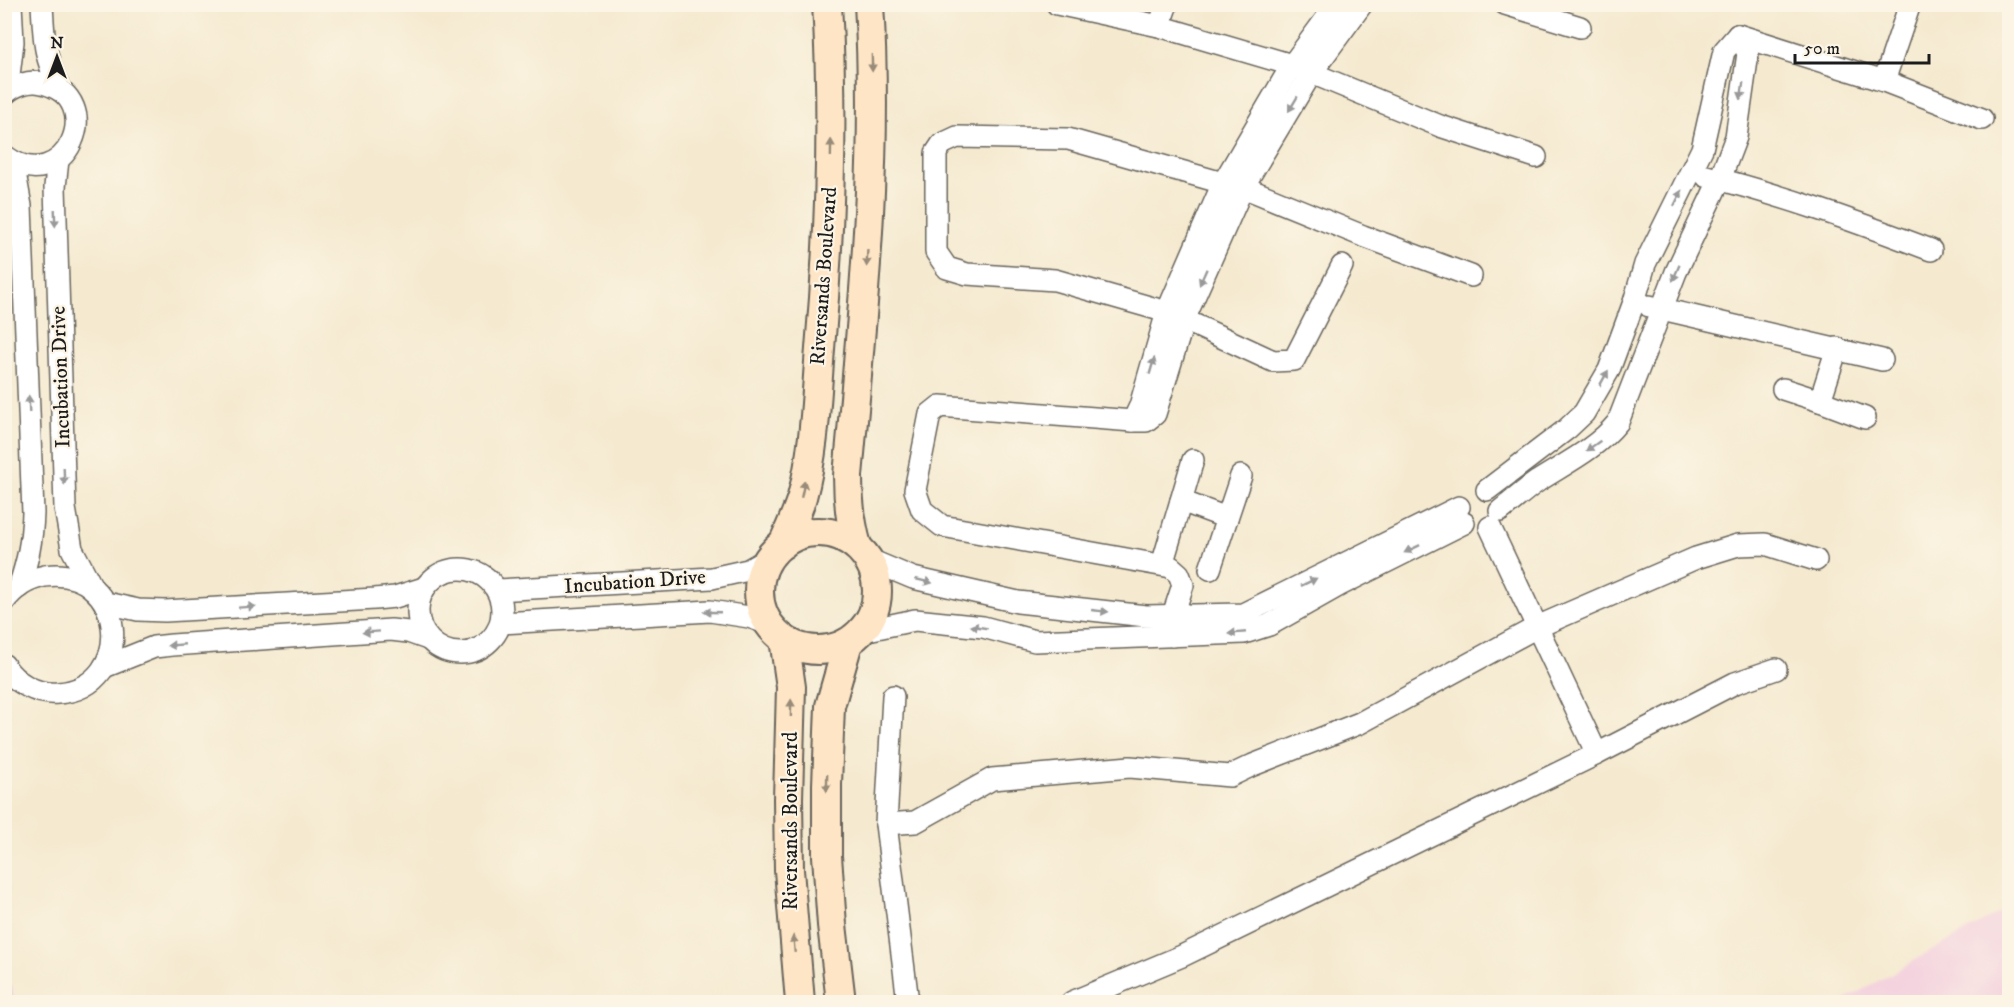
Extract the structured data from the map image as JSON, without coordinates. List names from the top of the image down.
{
  "streets": {
    "street": ["Riversands Boulevard", "Incubation Drive"]
  },
  "crossings": [
    ["Riversands Boulevard", "Incubation Drive"]
  ],
  "scale_bar": "50 m",
  "north": "top"
}
